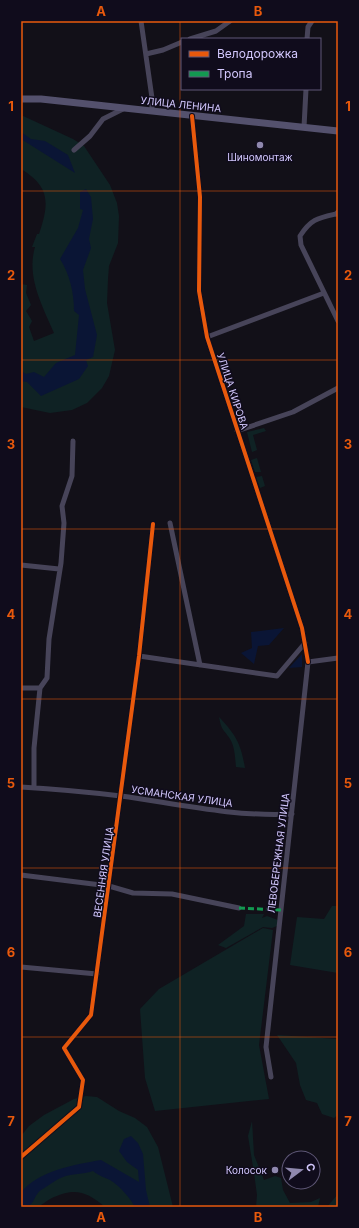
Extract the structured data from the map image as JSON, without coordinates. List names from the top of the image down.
{
  "streets": {
    "main road": ["УЛИЦА ЛЕНИНА"],
    "street": [
      "УЛИЦА КИРОВА",
      "УСМАНСКАЯ УЛИЦА",
      "ЛЕВОБЕРЕЖНАЯ УЛИЦА",
      "ВЕСЕННЯЯ УЛИЦА"
    ]
  },
  "crossings": [
    ["УЛИЦА ЛЕНИНА", "УЛИЦА КИРОВА"],
    ["УЛИЦА КИРОВА", "ЛЕВОБЕРЕЖНАЯ УЛИЦА"],
    ["УСМАНСКАЯ УЛИЦА", "ЛЕВОБЕРЕЖНАЯ УЛИЦА"],
    ["УСМАНСКАЯ УЛИЦА", "ВЕСЕННЯЯ УЛИЦА"]
  ],
  "places": ["Шиномонтаж", "Колосок"],
  "legend": ["Велодорожка", "Тропа"],
  "north": "right",
  "grid": {
    "columns": ["A", "B"],
    "rows": [
      "1",
      "2",
      "3",
      "4",
      "5",
      "6",
      "7"
    ]
  }
}
